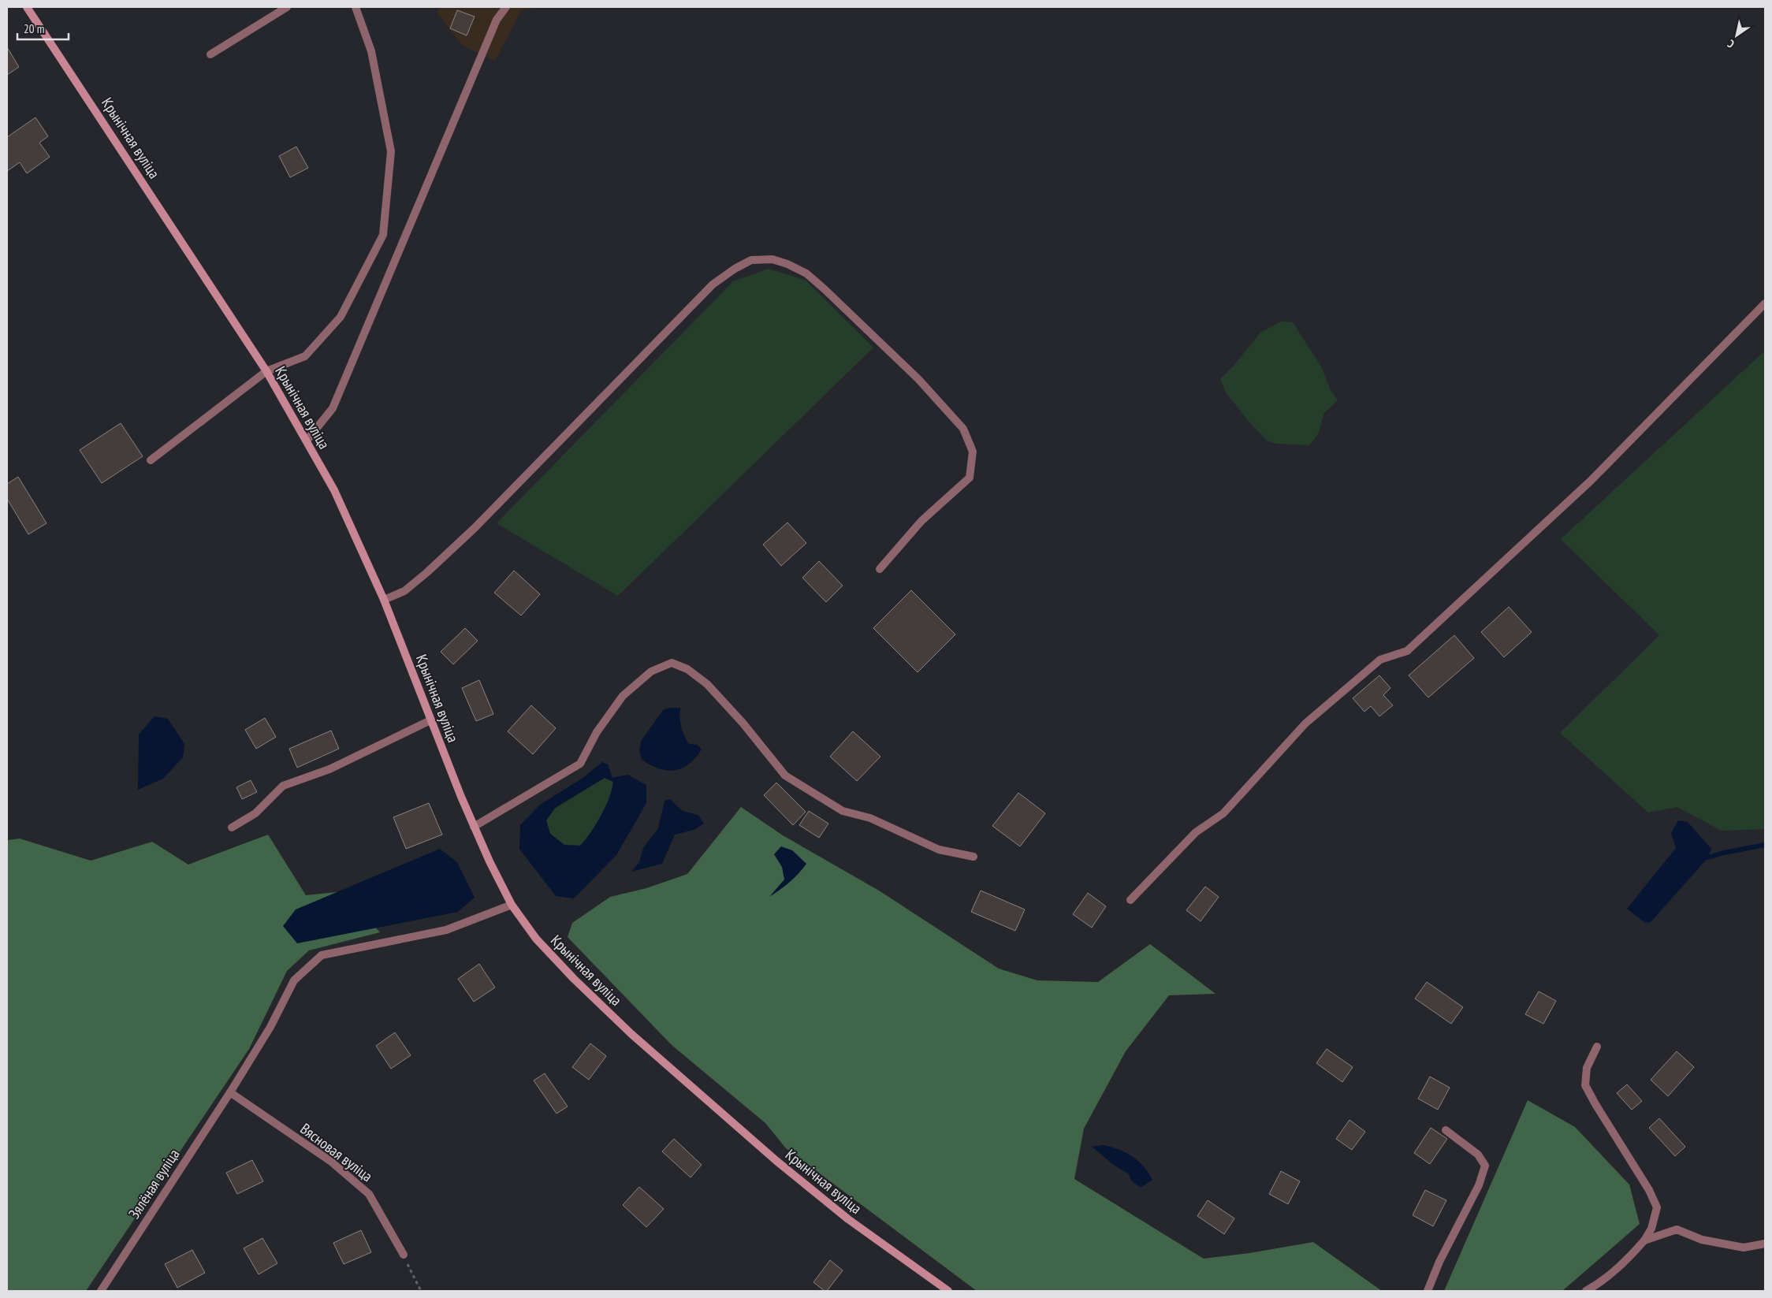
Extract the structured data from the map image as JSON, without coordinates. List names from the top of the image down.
{
  "streets": {
    "street": ["Крынічная вуліца", "Вясновая вуліца", "Зялёная вуліца"]
  },
  "crossings": [
    ["Крынічная вуліца", "Зялёная вуліца"],
    ["Вясновая вуліца", "Зялёная вуліца"]
  ],
  "scale_bar": "20 m",
  "north": "bottom left"
}
